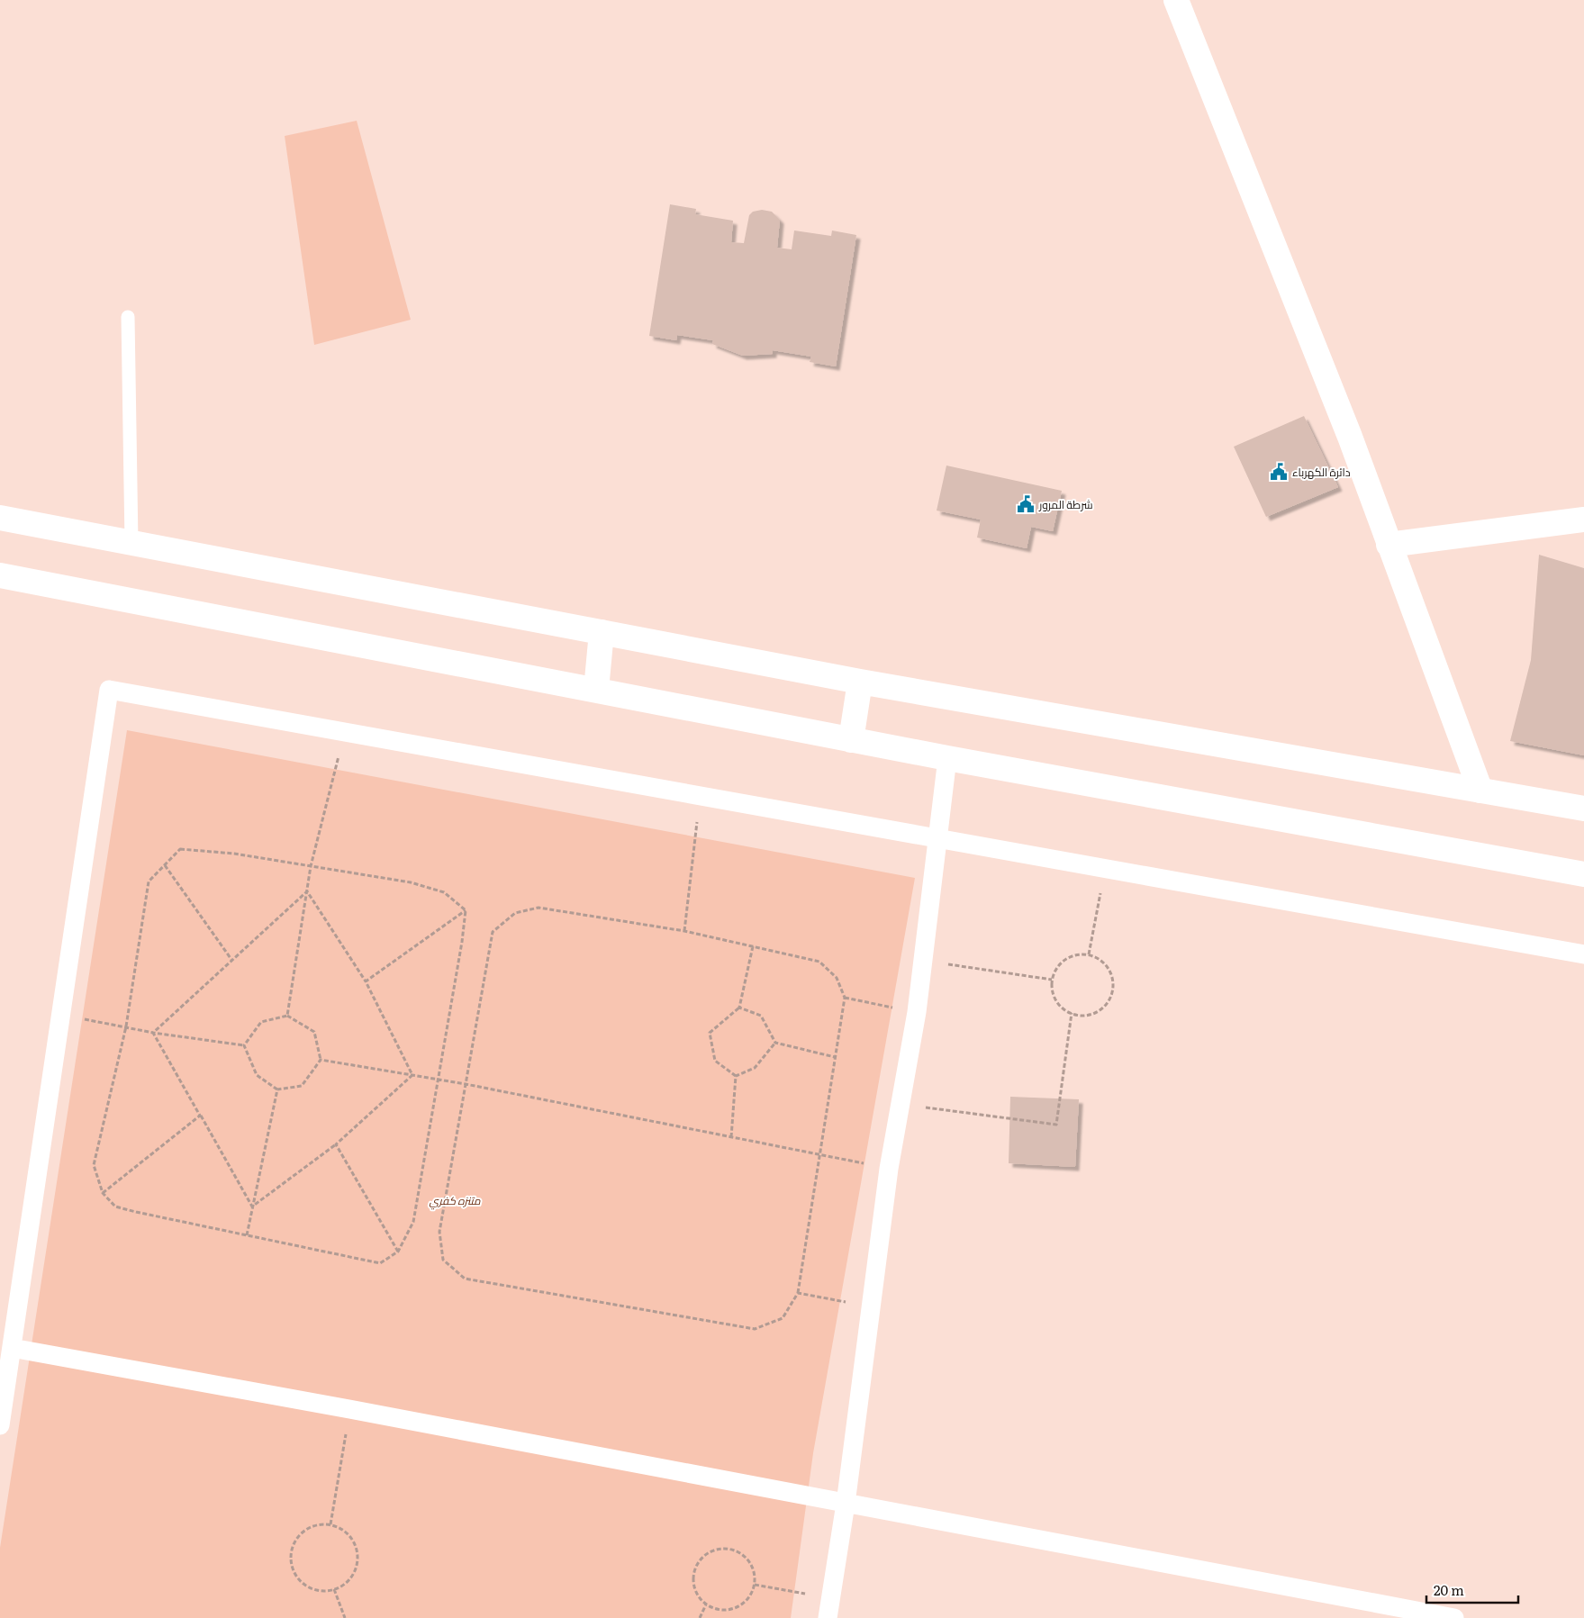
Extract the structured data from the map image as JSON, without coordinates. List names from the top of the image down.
{
  "parks": ["متنزه كفري"],
  "places": {
    "public building": ["دائرة الكهرباء", "شرطة المرور"]
  },
  "scale_bar": "20 m"
}
